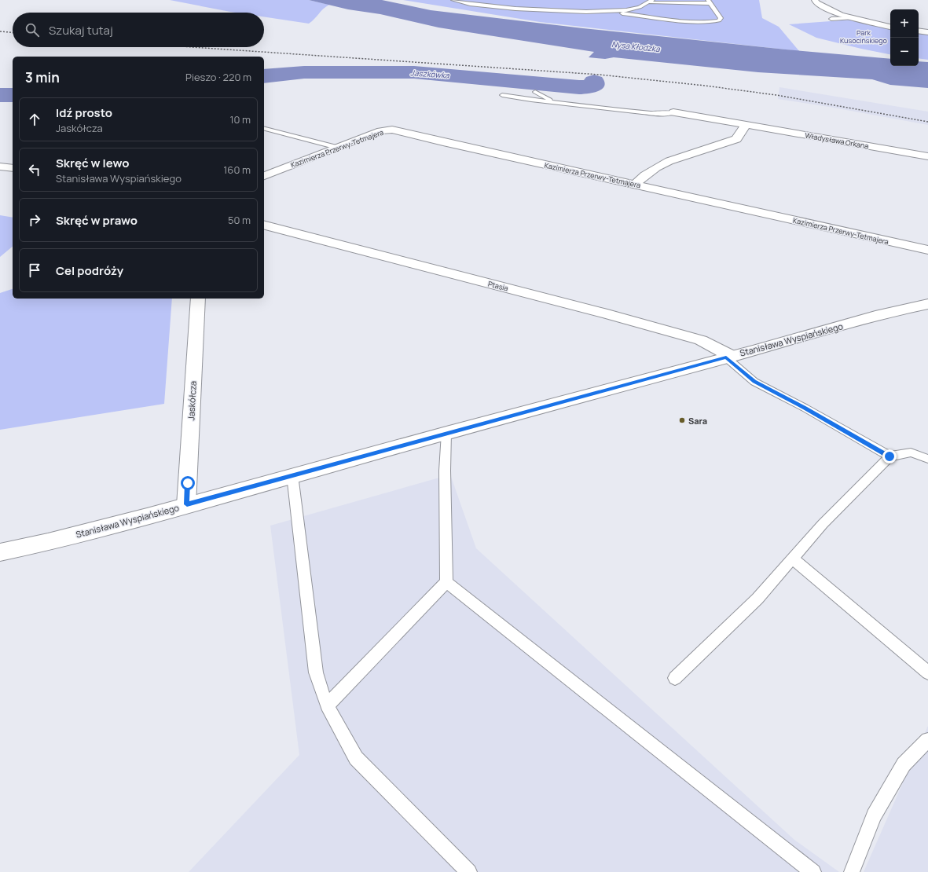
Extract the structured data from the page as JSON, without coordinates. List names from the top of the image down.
{
  "streets": {
    "street": [
      "Władysława Orkana",
      "Kazimierza Przerwy-Tetmajera",
      "Ptasia",
      "Stanisława Wyspiańskiego",
      "Jaskółcza"
    ]
  },
  "crossings": [
    ["Ptasia", "Stanisława Wyspiańskiego"],
    ["Stanisława Wyspiańskiego", "Jaskółcza"]
  ],
  "water": ["Nysa Kłodzka", "Jaszkówka"],
  "parks": ["Park Kusocińskiego"],
  "places": ["Sara"],
  "page": {
    "map_buttons": ["+", "−"],
    "search": "Szukaj tutaj",
    "heading": ["3 min", "Pieszo · 220 m"],
    "list": [
      ["Idź prosto", "Jaskółcza", "10 m"],
      ["Skręć w lewo", "Stanisława Wyspiańskiego", "160 m"],
      ["Skręć w prawo", "50 m"],
      "Cel podróży"
    ]
  }
}
